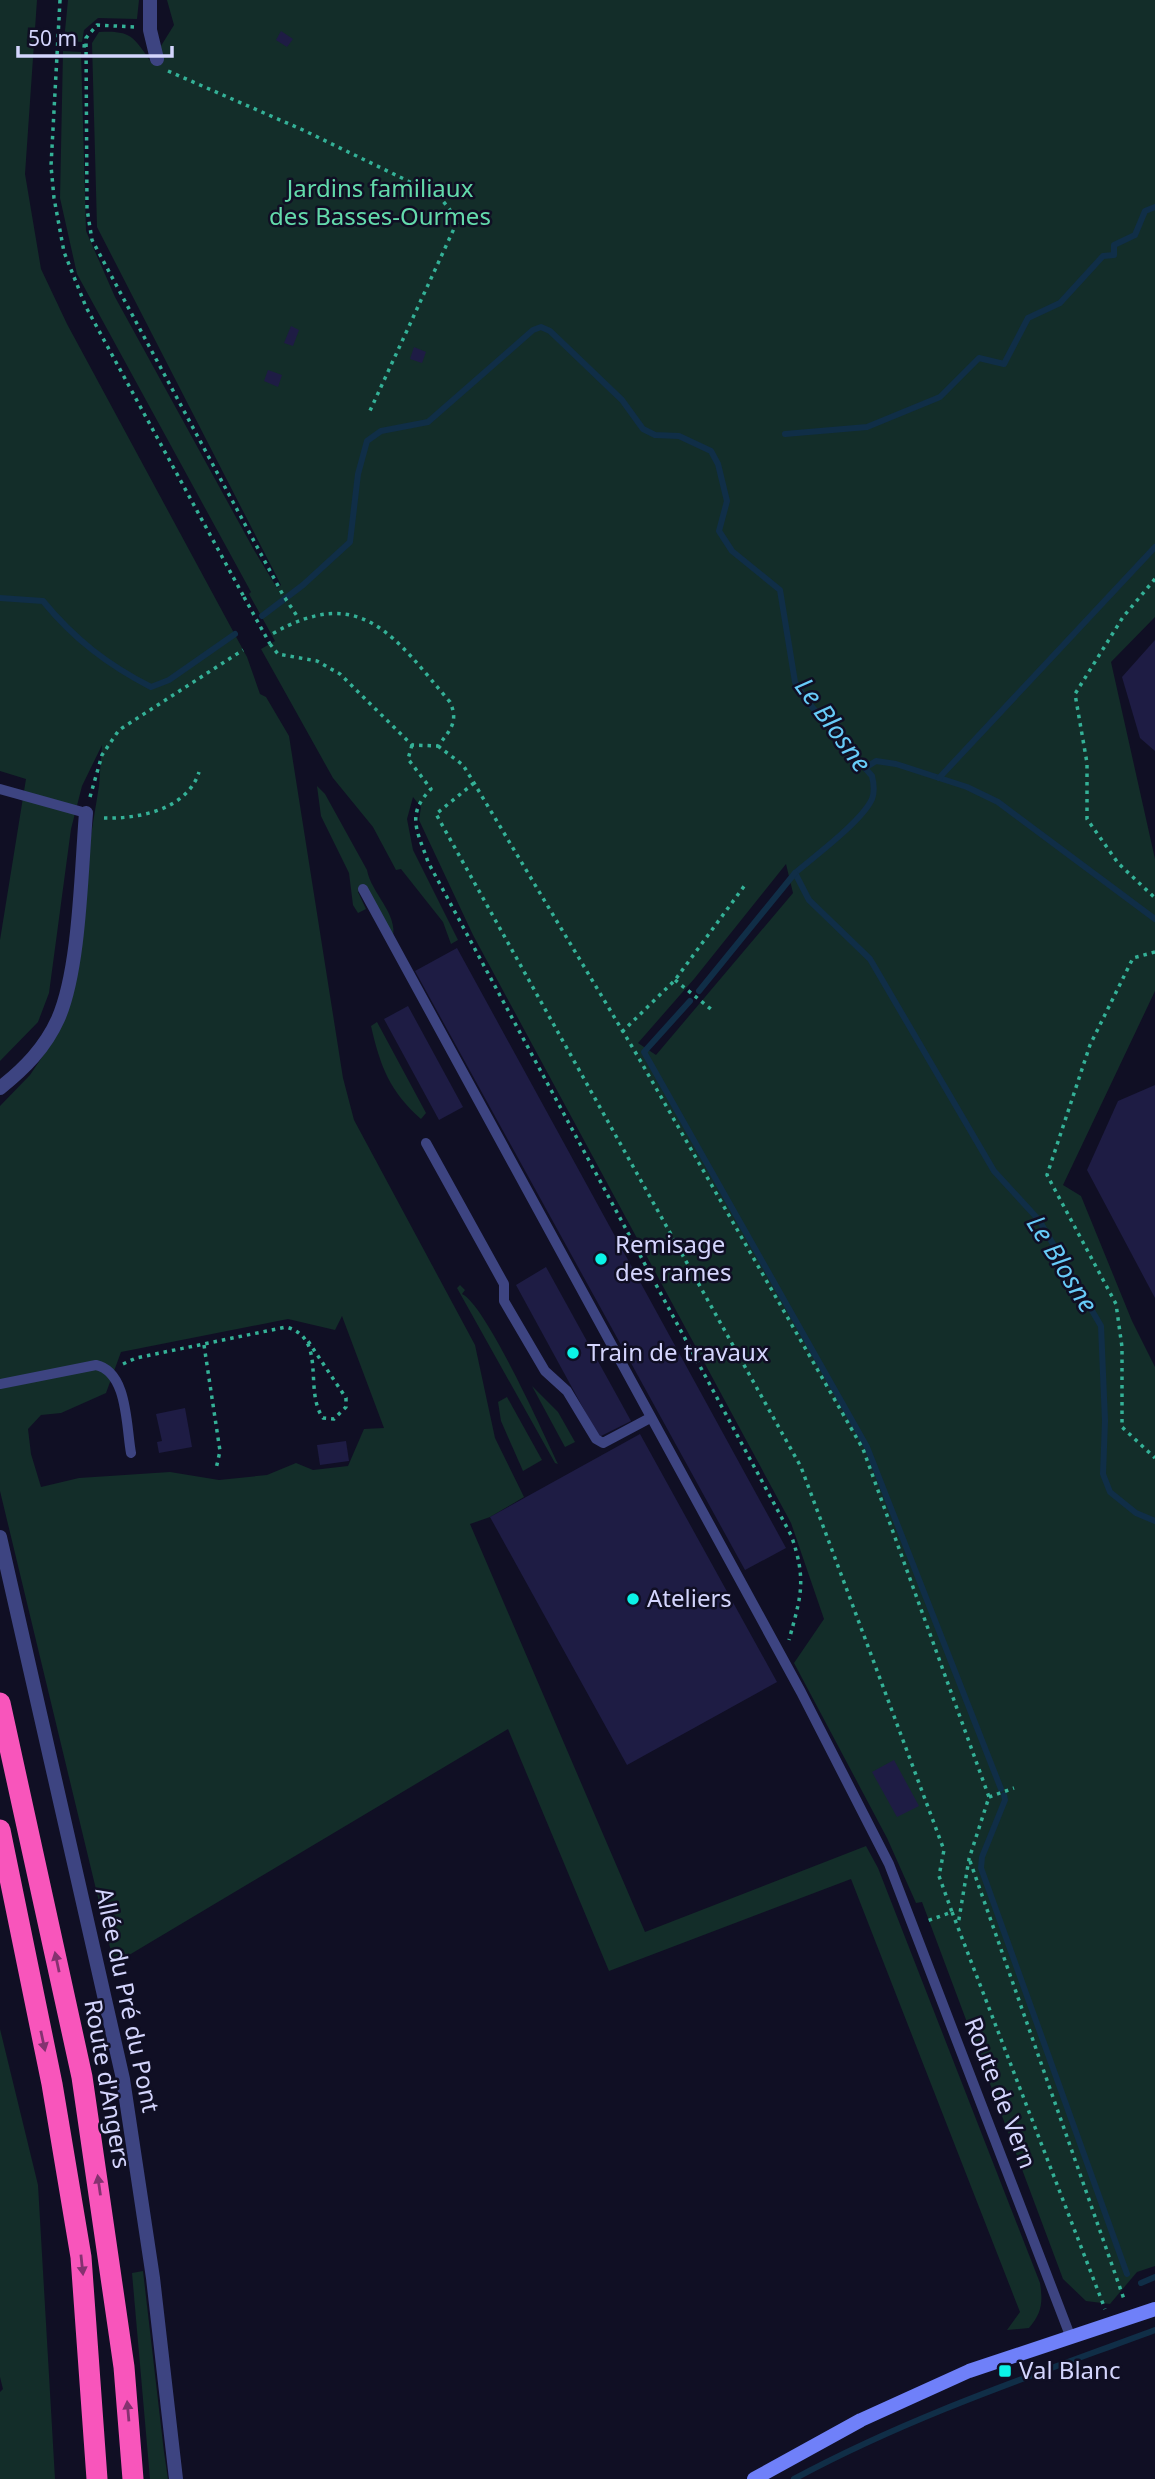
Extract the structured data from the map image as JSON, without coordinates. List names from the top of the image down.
{
  "streets": {
    "highway": ["Route d'Angers"],
    "street": ["Allée du Pré du Pont"],
    "lane": ["Route de Vern"]
  },
  "water": ["Le Blosne"],
  "parks": ["Jardins familiaux des Basses-Ourmes"],
  "places": {
    "other": ["Remisage des rames", "Train de travaux", "Ateliers"],
    "transit": ["Val Blanc"]
  },
  "scale_bar": "50 m"
}
